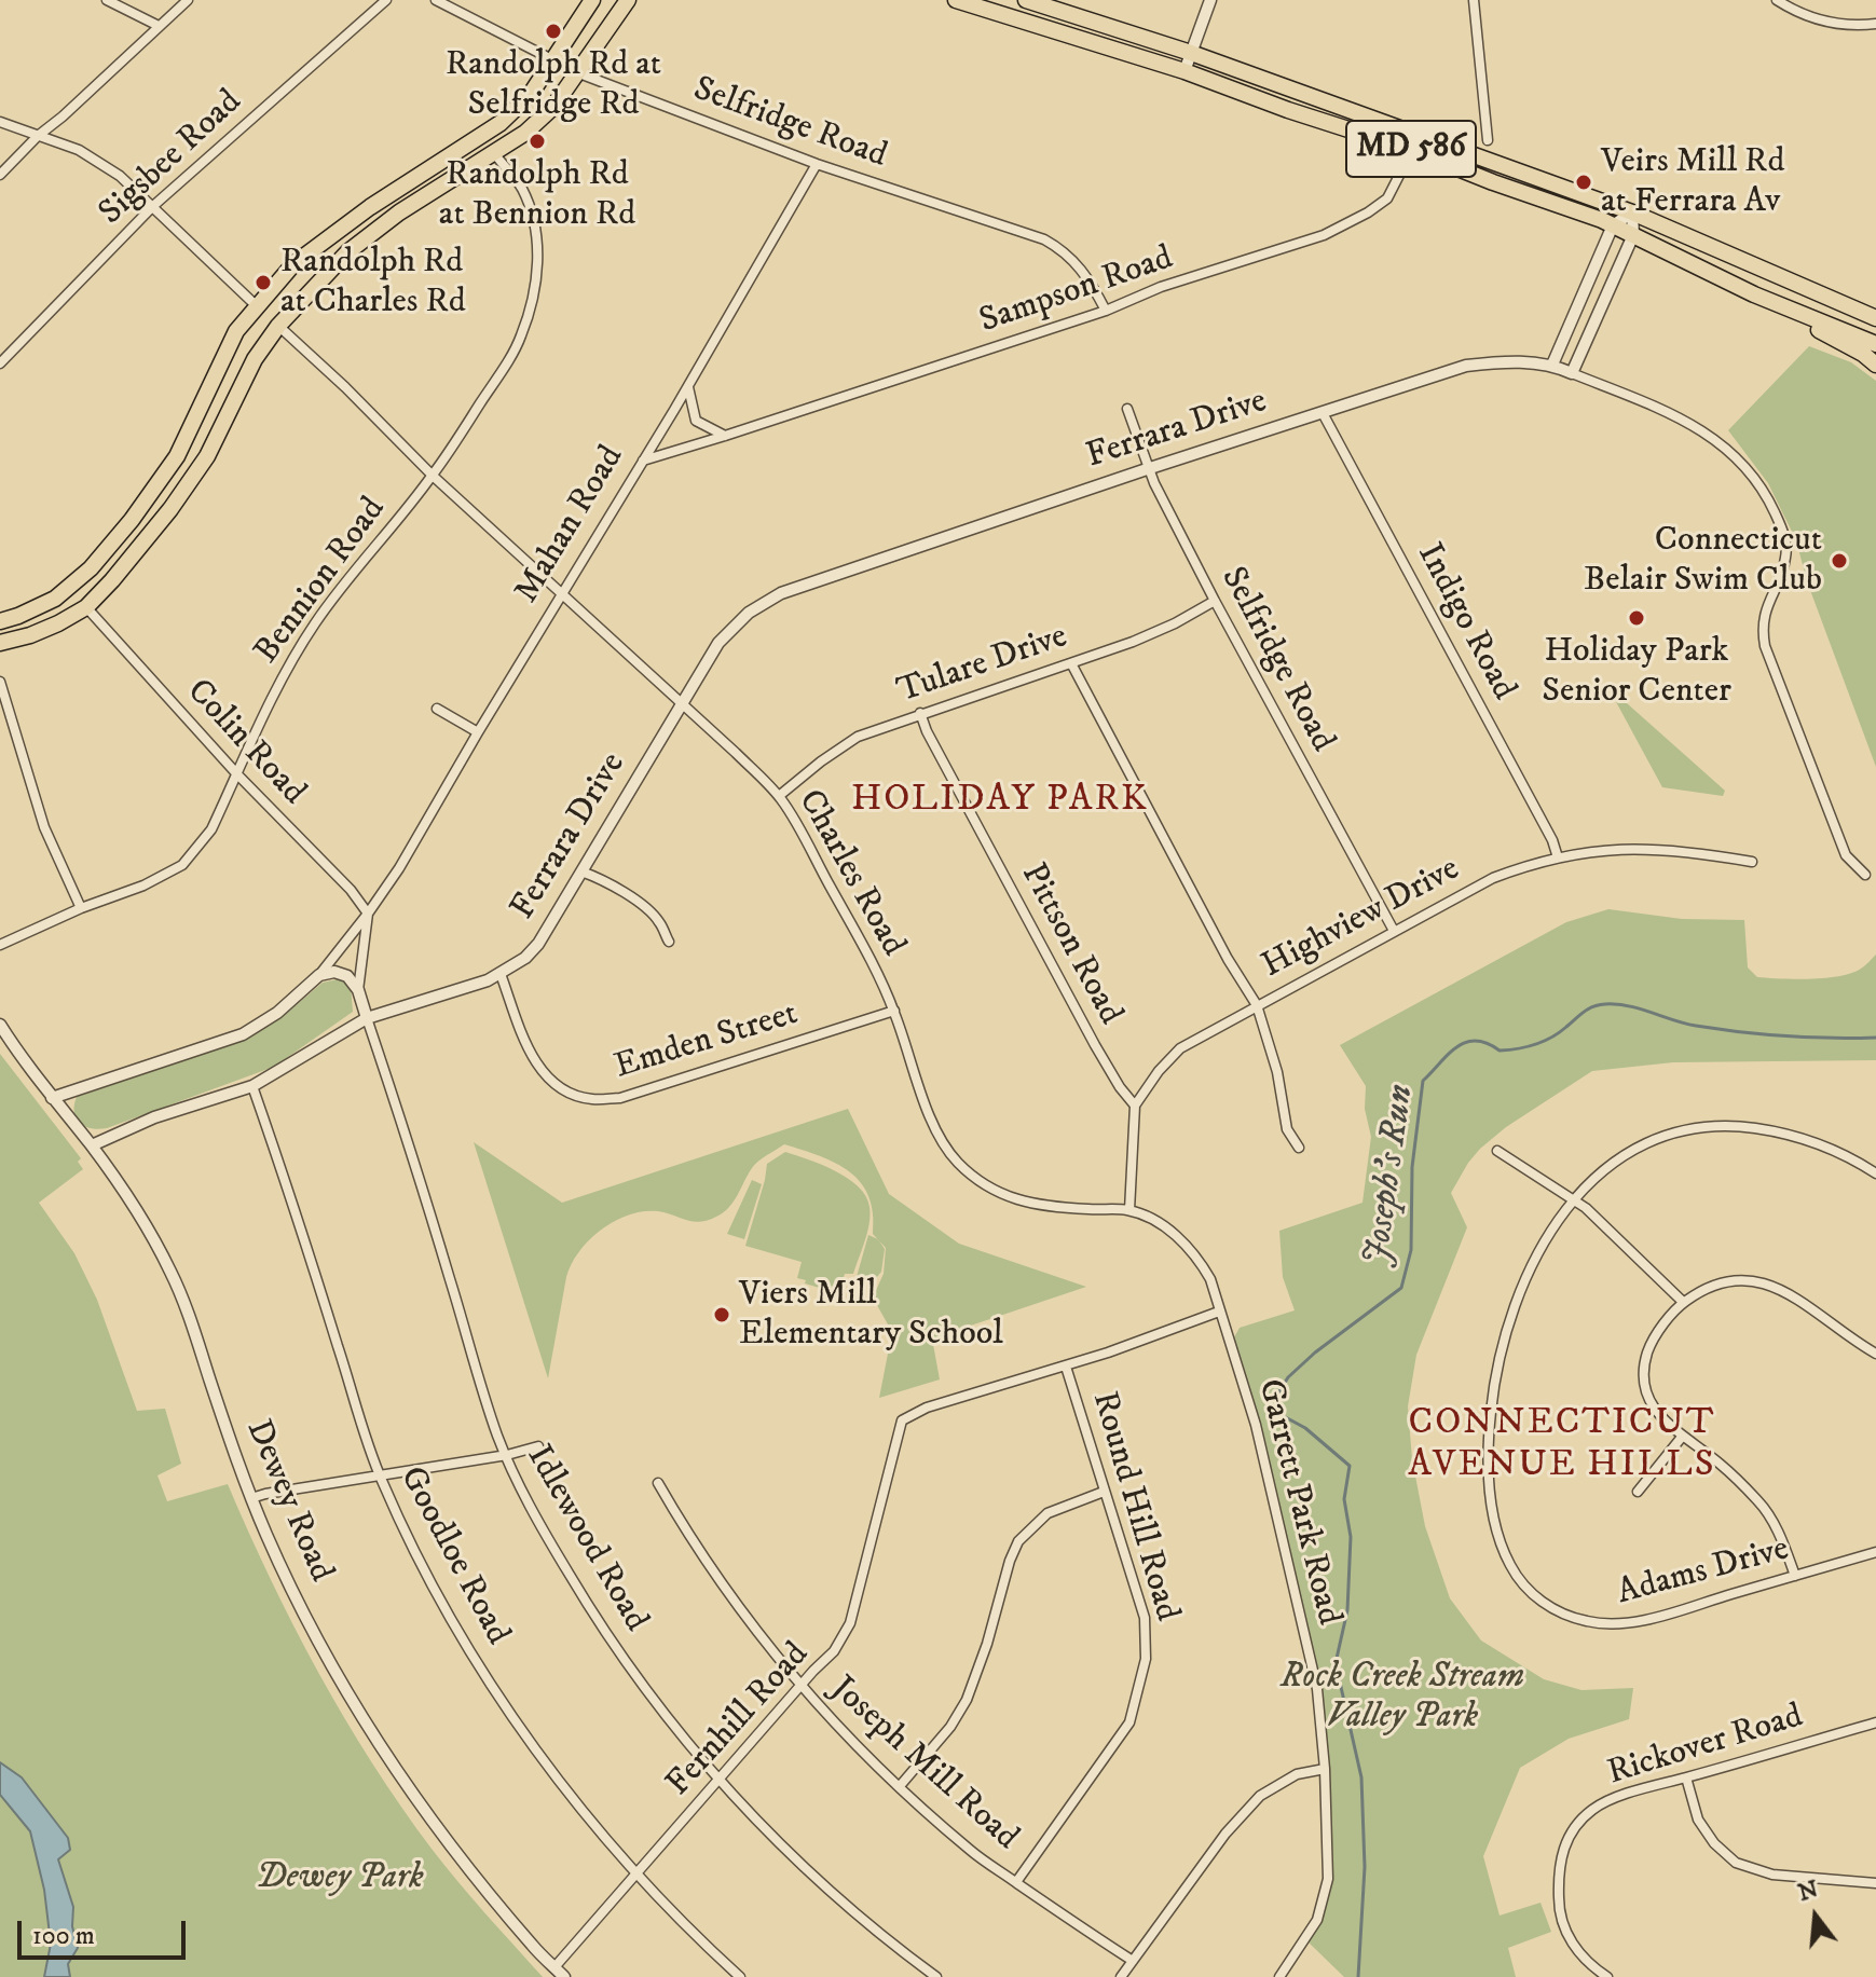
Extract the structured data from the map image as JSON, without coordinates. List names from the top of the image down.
{
  "streets": {
    "main road": ["MD 586"],
    "street": [
      "Selfridge Road",
      "Sigsbee Road",
      "Sampson Road",
      "Ferrara Drive",
      "Mahan Road",
      "Bennion Road",
      "Indigo Road",
      "Tulare Drive",
      "Colin Road",
      "Charles Road",
      "Highview Drive",
      "Pittson Road",
      "Emden Street",
      "Dewey Road",
      "Garrett Park Road",
      "Round Hill Road",
      "Idlewood Road",
      "Goodloe Road",
      "Adams Drive",
      "Fernhill Road",
      "Rickover Road",
      "Joseph Mill Road"
    ]
  },
  "crossings": [
    ["Selfridge Road", "Sampson Road"],
    ["Selfridge Road", "Ferrara Drive"],
    ["Selfridge Road", "Mahan Road"],
    ["Selfridge Road", "Tulare Drive"],
    ["Selfridge Road", "Highview Drive"],
    ["MD 586", "Sampson Road"],
    ["Sampson Road", "Mahan Road"],
    ["Ferrara Drive", "Mahan Road"],
    ["Ferrara Drive", "Indigo Road"],
    ["Ferrara Drive", "Charles Road"],
    ["Ferrara Drive", "Emden Street"],
    ["Ferrara Drive", "Idlewood Road"],
    ["Mahan Road", "Colin Road"],
    ["Mahan Road", "Charles Road"],
    ["Mahan Road", "Dewey Road"],
    ["Mahan Road", "Idlewood Road"],
    ["Bennion Road", "Colin Road"],
    ["Bennion Road", "Charles Road"],
    ["Indigo Road", "Highview Drive"],
    ["Tulare Drive", "Charles Road"],
    ["Tulare Drive", "Pittson Road"],
    ["Charles Road", "Emden Street"],
    ["Charles Road", "Garrett Park Road"],
    ["Highview Drive", "Pittson Road"],
    ["Dewey Road", "Fernhill Road"],
    ["Round Hill Road", "Fernhill Road"],
    ["Round Hill Road", "Joseph Mill Road"],
    ["Idlewood Road", "Fernhill Road"],
    ["Goodloe Road", "Fernhill Road"],
    ["Fernhill Road", "Joseph Mill Road"]
  ],
  "districts": ["HOLIDAY PARK", "CONNECTICUT AVENUE HILLS"],
  "water": ["Joseph's Run"],
  "parks": ["Rock Creek Stream Valley Park", "Dewey Park"],
  "places": [
    "Randolph Rd at Selfridge Rd",
    "Randolph Rd at Bennion Rd",
    "Veirs Mill Rd at Ferrara Av",
    "Randolph Rd at Charles Rd",
    "Connecticut Belair Swim Club",
    "Holiday Park Senior Center",
    "Viers Mill Elementary School"
  ],
  "scale_bar": "100 m",
  "north": "top"
}
